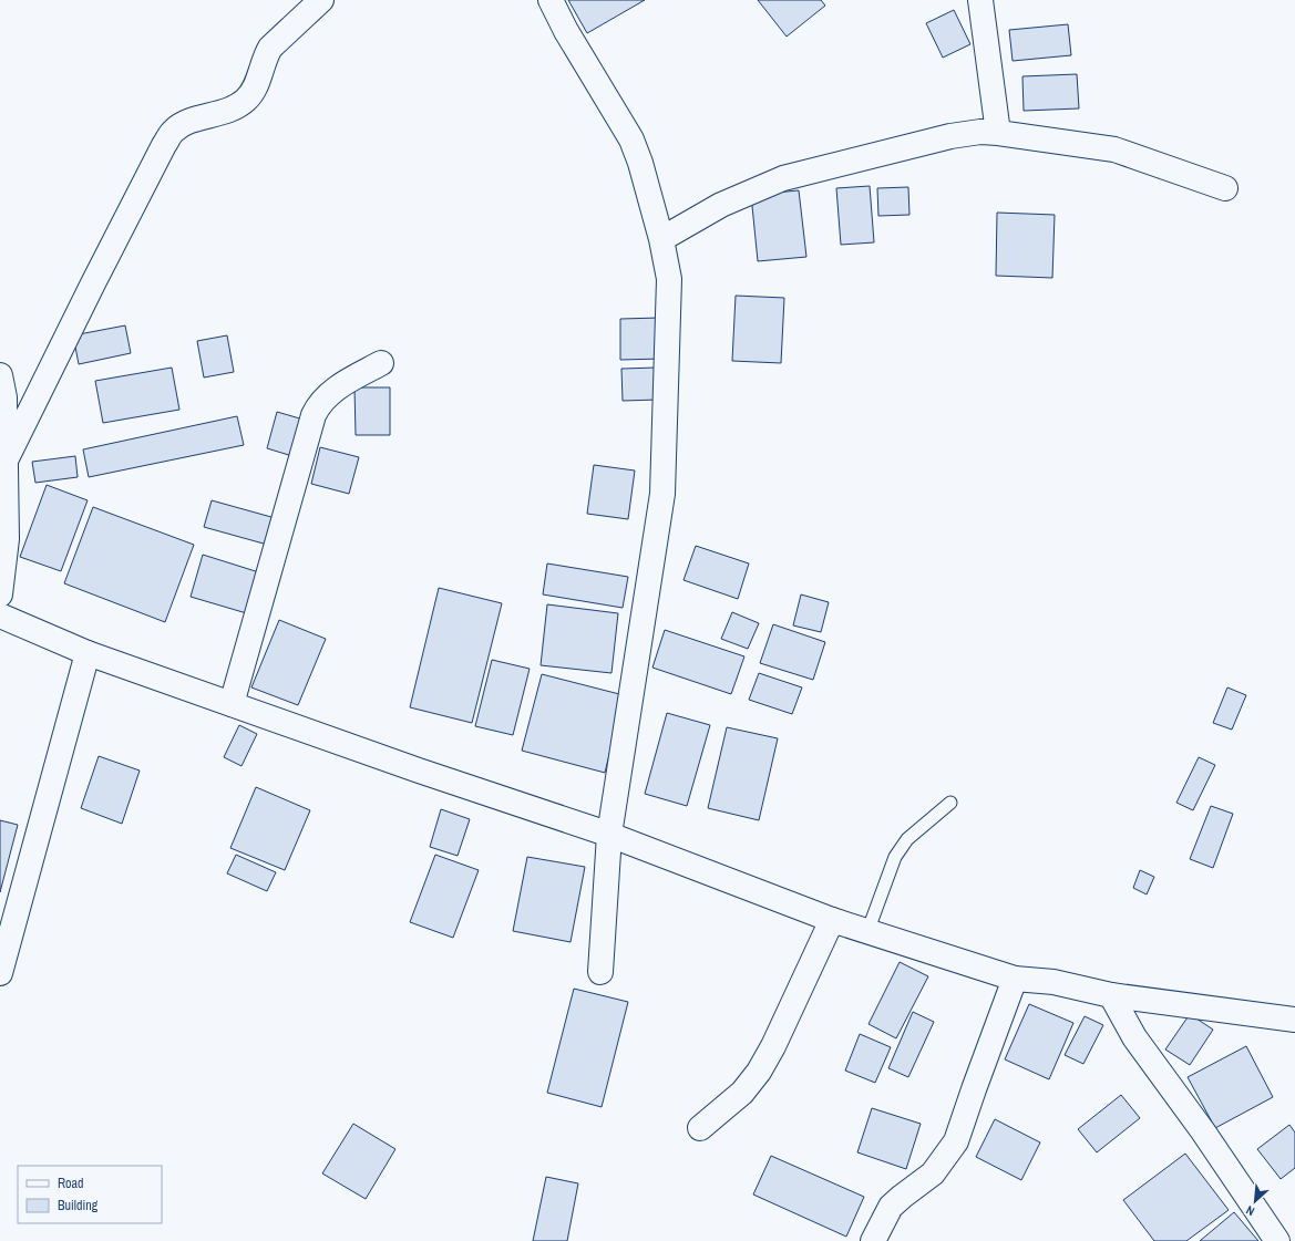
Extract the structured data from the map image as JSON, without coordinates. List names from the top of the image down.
{
  "legend": ["Road", "Building"],
  "north": "bottom left"
}
